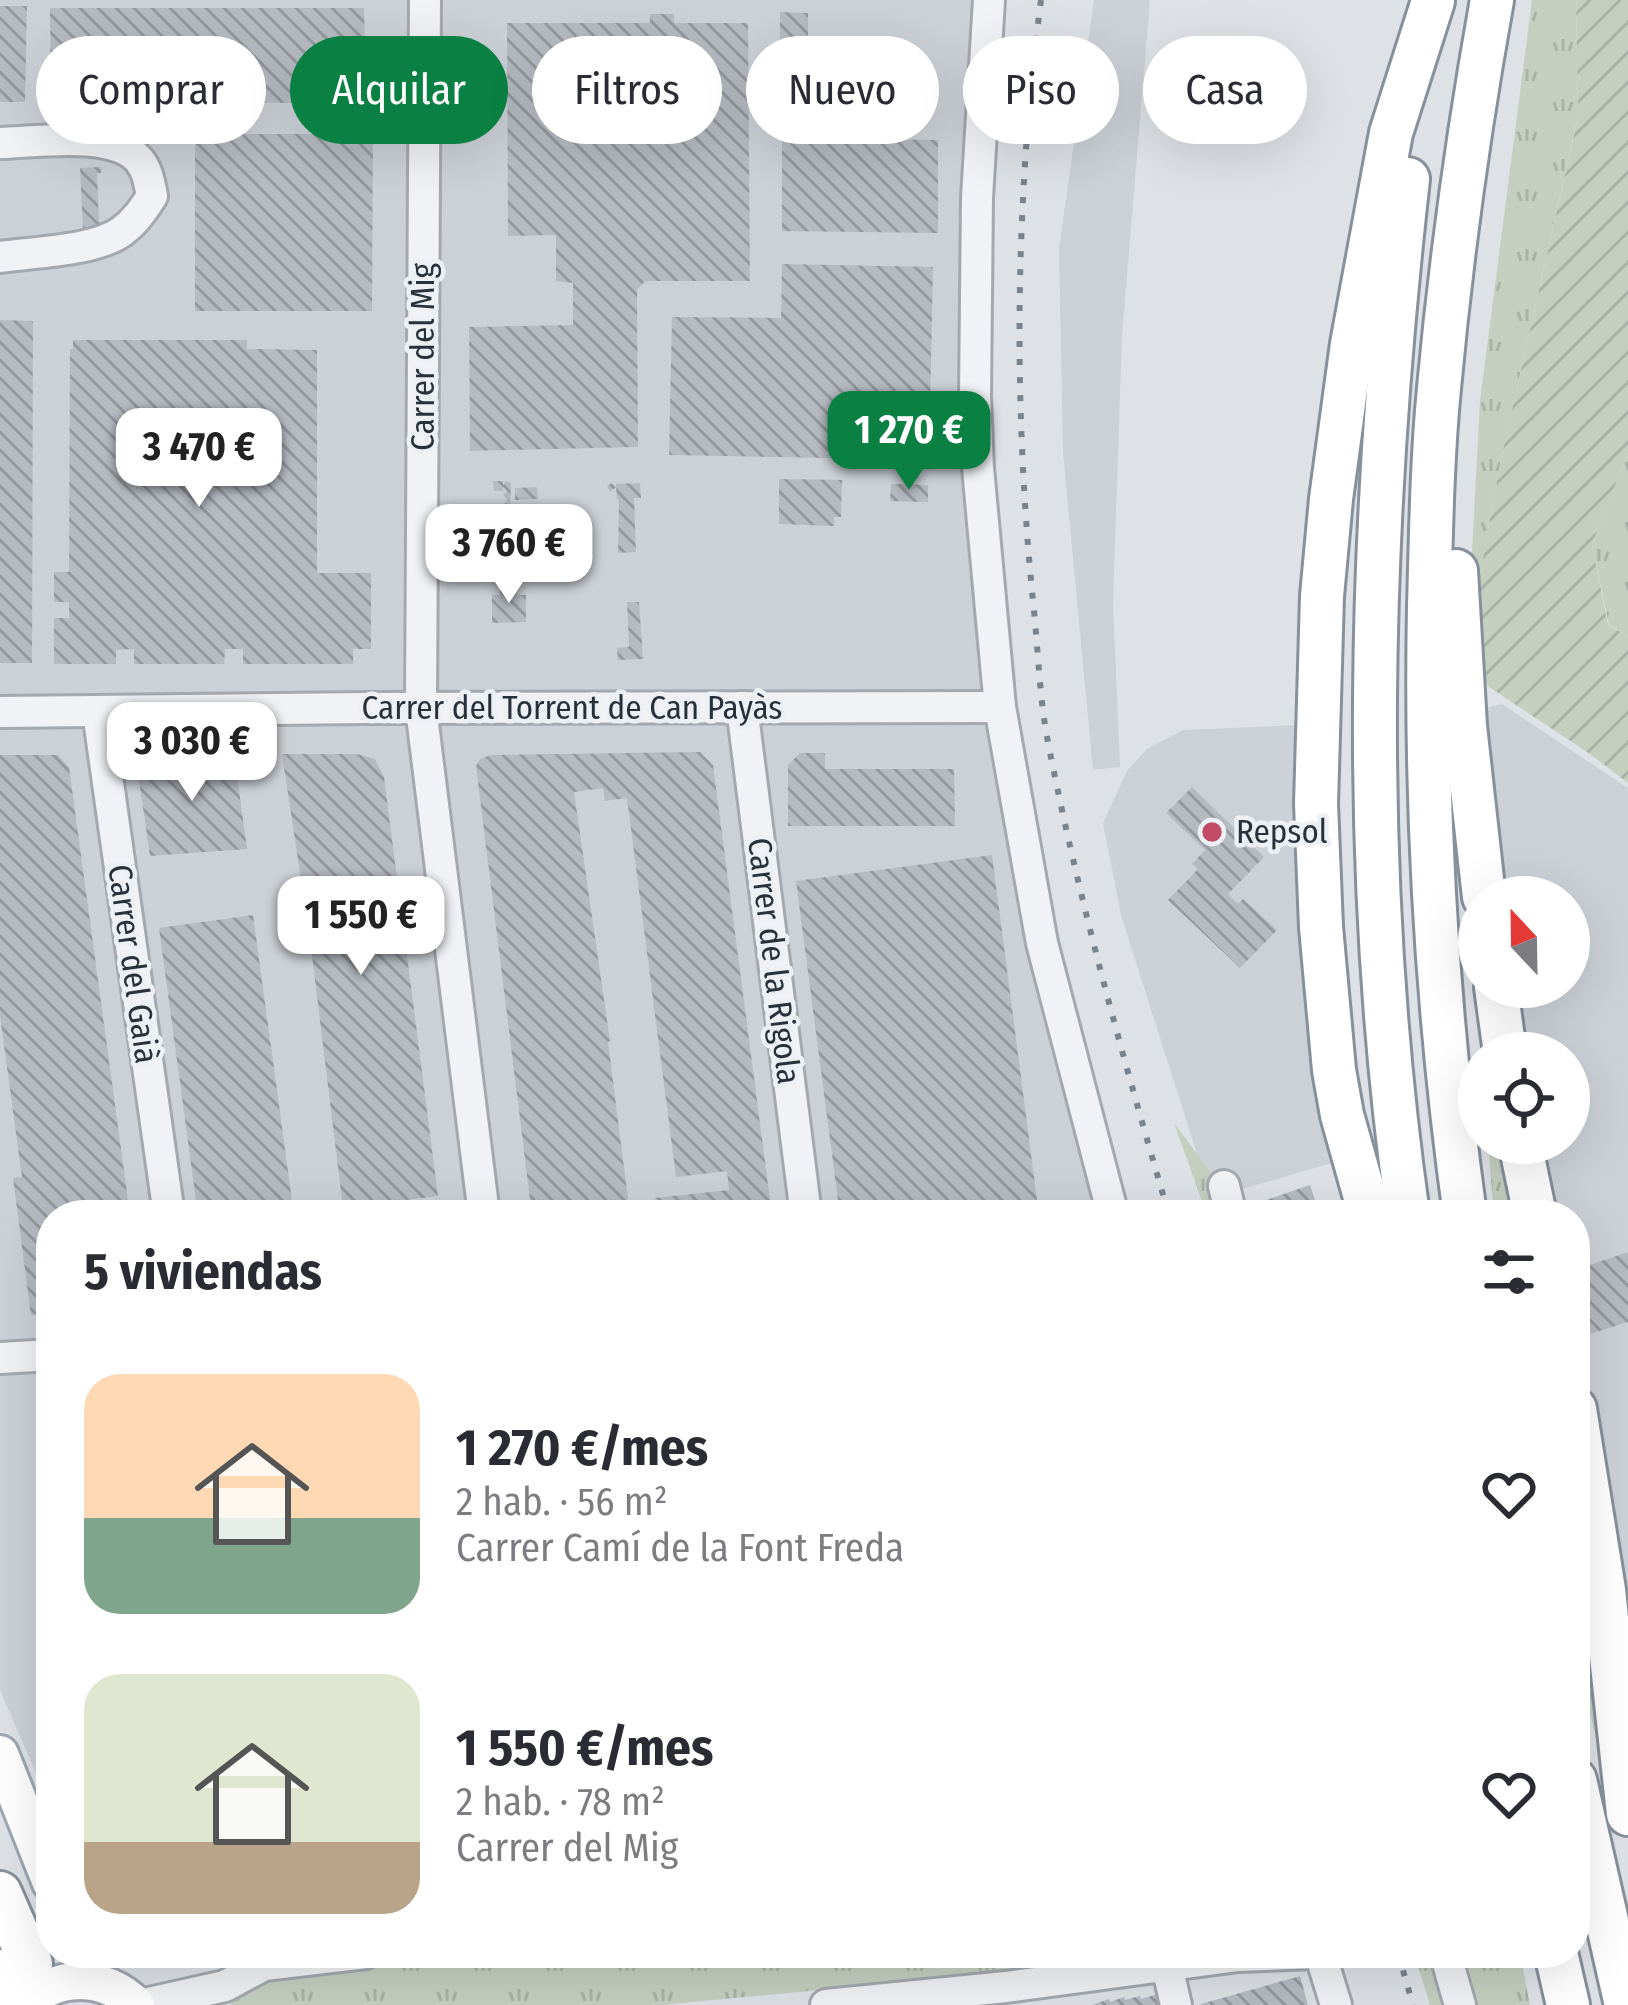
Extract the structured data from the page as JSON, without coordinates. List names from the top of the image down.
{
  "streets": {
    "street": [
      "Carrer del Mig",
      "Carrer del Torrent de Can Payàs",
      "Carrer de la Rigola",
      "Carrer del Gaià"
    ]
  },
  "crossings": [
    ["Carrer del Mig", "Carrer del Torrent de Can Payàs"],
    ["Carrer del Torrent de Can Payàs", "Carrer de la Rigola"],
    ["Carrer del Torrent de Can Payàs", "Carrer del Gaià"]
  ],
  "places": ["Repsol"],
  "north": "top",
  "page": {
    "chip": [
      "Comprar",
      "Alquilar",
      "Filtros",
      "Nuevo",
      "Piso",
      "Casa"
    ],
    "price": [
      "1 270 €",
      "3 470 €",
      "3 760 €",
      "3 030 €",
      "1 550 €"
    ],
    "heading": "5 viviendas",
    "list": [
      {
        "name": "1 270 €/mes",
        "note": "2 hab. · 56 m² · Carrer Camí de la Font Freda"
      },
      {
        "name": "1 550 €/mes",
        "note": "2 hab. · 78 m² · Carrer del Mig"
      }
    ]
  }
}
